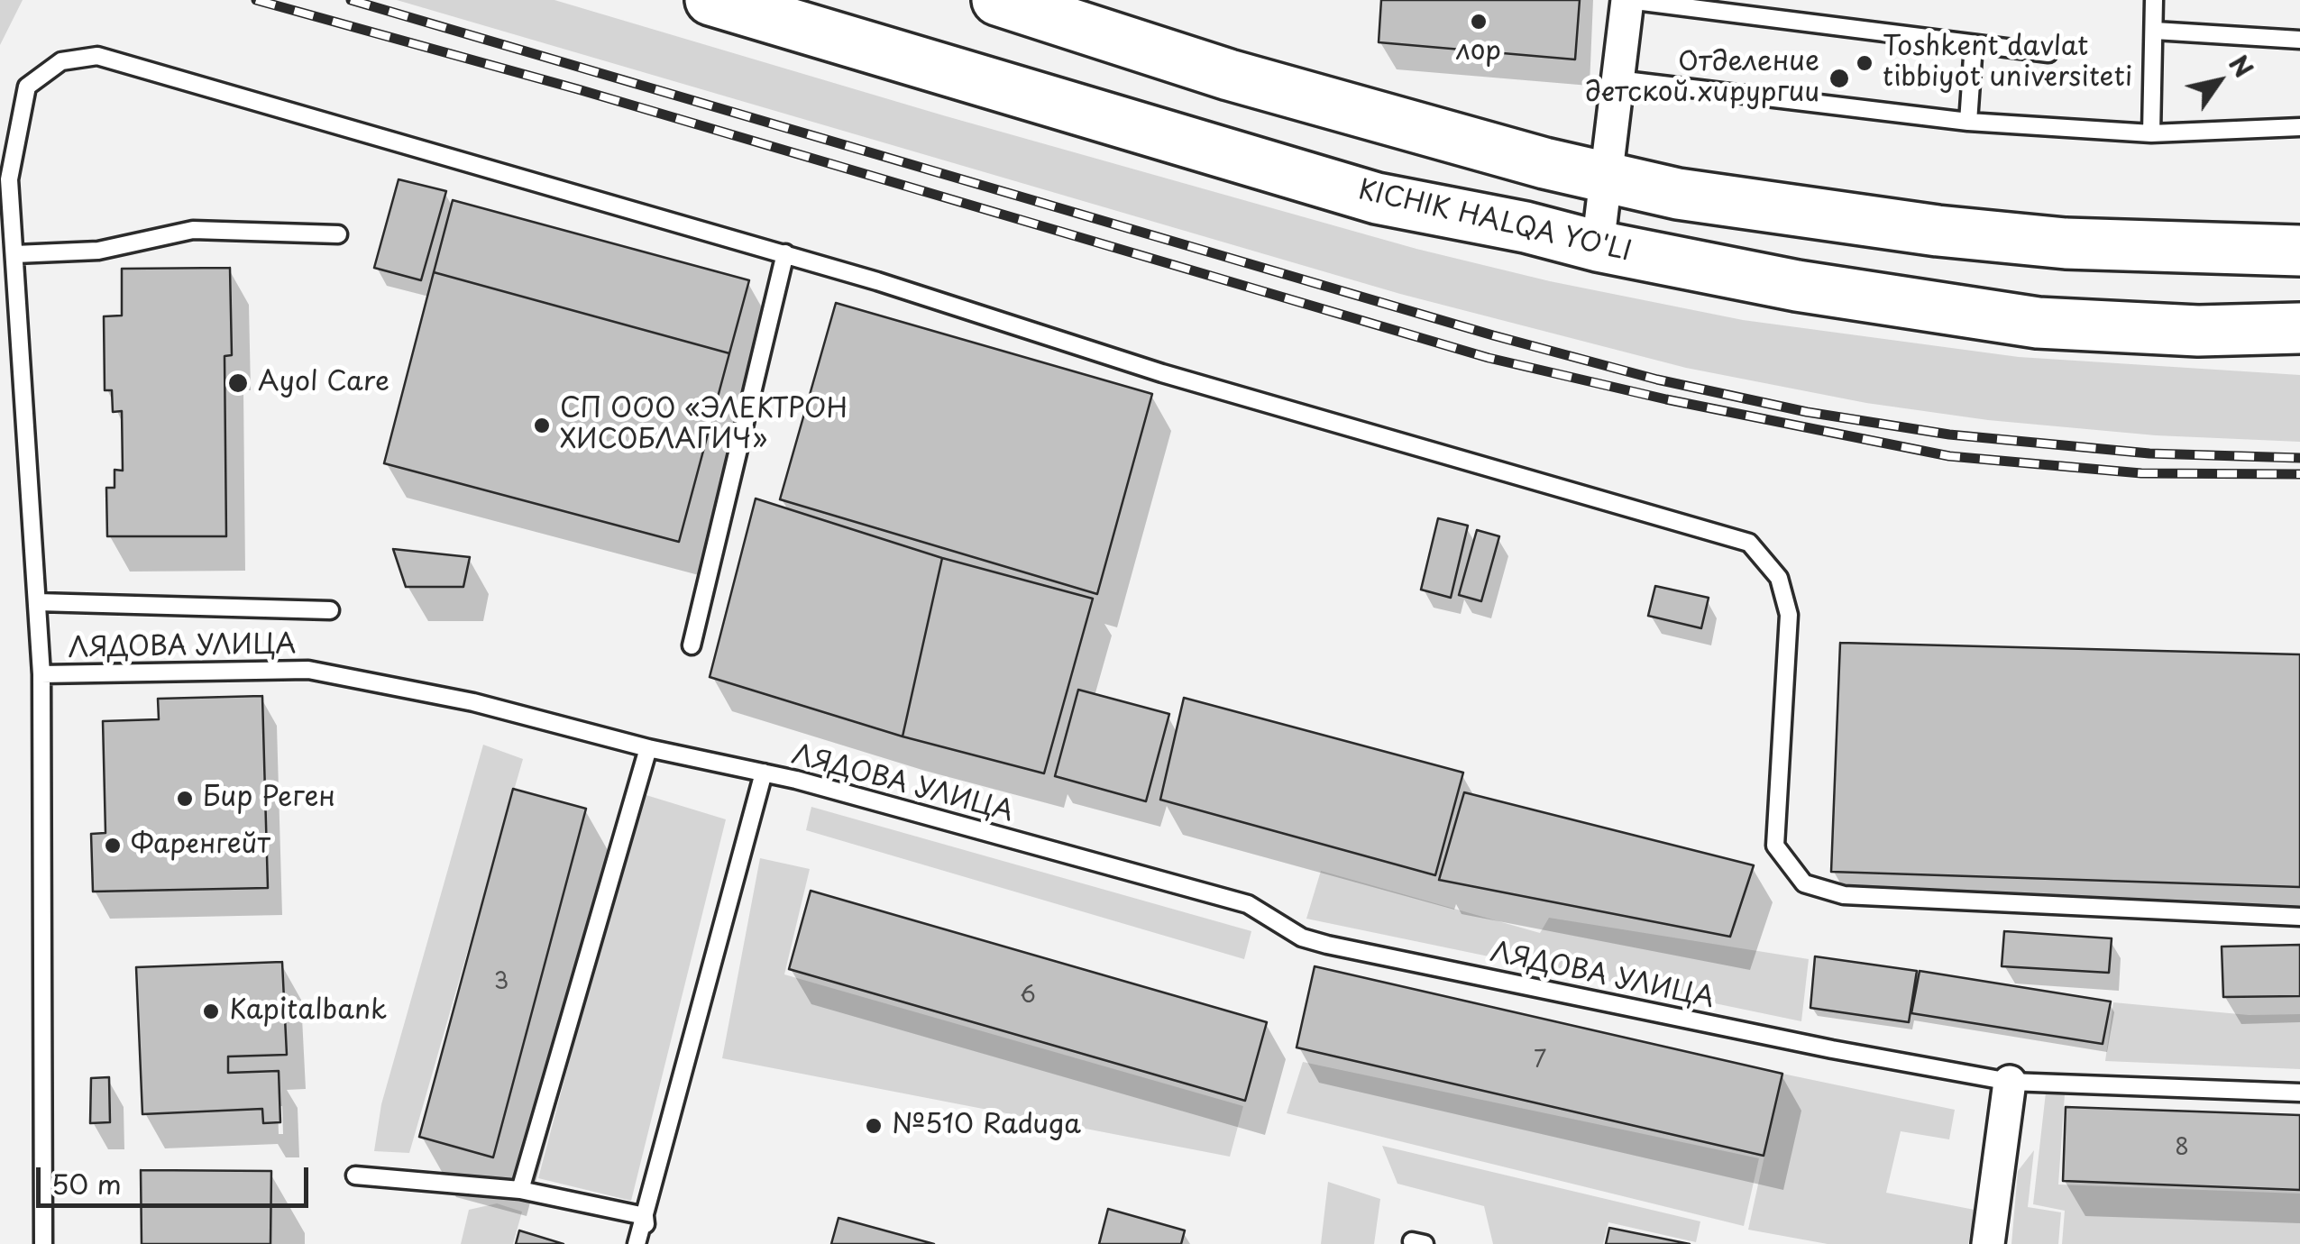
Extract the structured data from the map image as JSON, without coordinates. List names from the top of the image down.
{
  "streets": {
    "highway": ["KICHIK HALQA YO'LI"],
    "lane": ["ЛЯДОВА УЛИЦА"]
  },
  "places": [
    "лор",
    "Toshkent davlat tibbiyot universiteti",
    "Отделение детской хирургии",
    "Ayol Care",
    "СП ООО «ЭЛЕКТРОН ХИСОБЛАГИЧ»",
    "Бир Реген",
    "Фаренгейт",
    "Kapitalbank",
    "№510 Raduga"
  ],
  "house_numbers": [
    "3",
    "6",
    "7",
    "8"
  ],
  "scale_bar": "50 m",
  "north": "top right"
}
